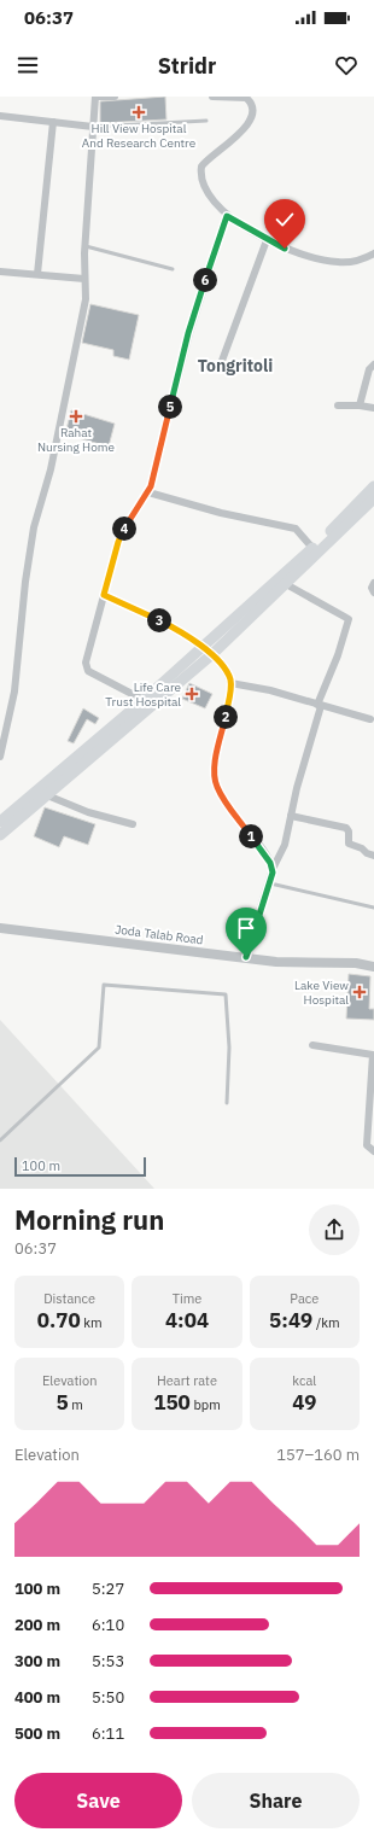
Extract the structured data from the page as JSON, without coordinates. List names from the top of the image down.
{
  "streets": {
    "street": ["Joda Talab Road"]
  },
  "districts": ["Tongritoli"],
  "places": {
    "health": [
      "Hill View Hospital And Research Centre",
      "Rahat Nursing Home",
      "Life Care Trust Hospital",
      "Lake View Hospital"
    ]
  },
  "scale_bar": "100 m",
  "page": {
    "status": "06:37",
    "header": "Stridr",
    "pins": [
      "6",
      "5",
      "4",
      "3",
      "2",
      "1"
    ],
    "scale": "100 m",
    "heading": ["Morning run", "06:37"],
    "stats": [
      ["Distance", "0.70 km"],
      ["Time", "4:04"],
      ["Pace", "5:49 /km"],
      ["Elevation", "5 m"],
      ["Heart rate", "150 bpm"],
      ["kcal", "49"]
    ],
    "chart": ["Elevation", "157–160 m"],
    "list": [
      {
        "name": "100 m",
        "note": "5:27"
      },
      {
        "name": "200 m",
        "note": "6:10"
      },
      {
        "name": "300 m",
        "note": "5:53"
      },
      {
        "name": "400 m",
        "note": "5:50"
      },
      {
        "name": "500 m",
        "note": "6:11"
      }
    ],
    "buttons": ["Save", "Share"]
  }
}
